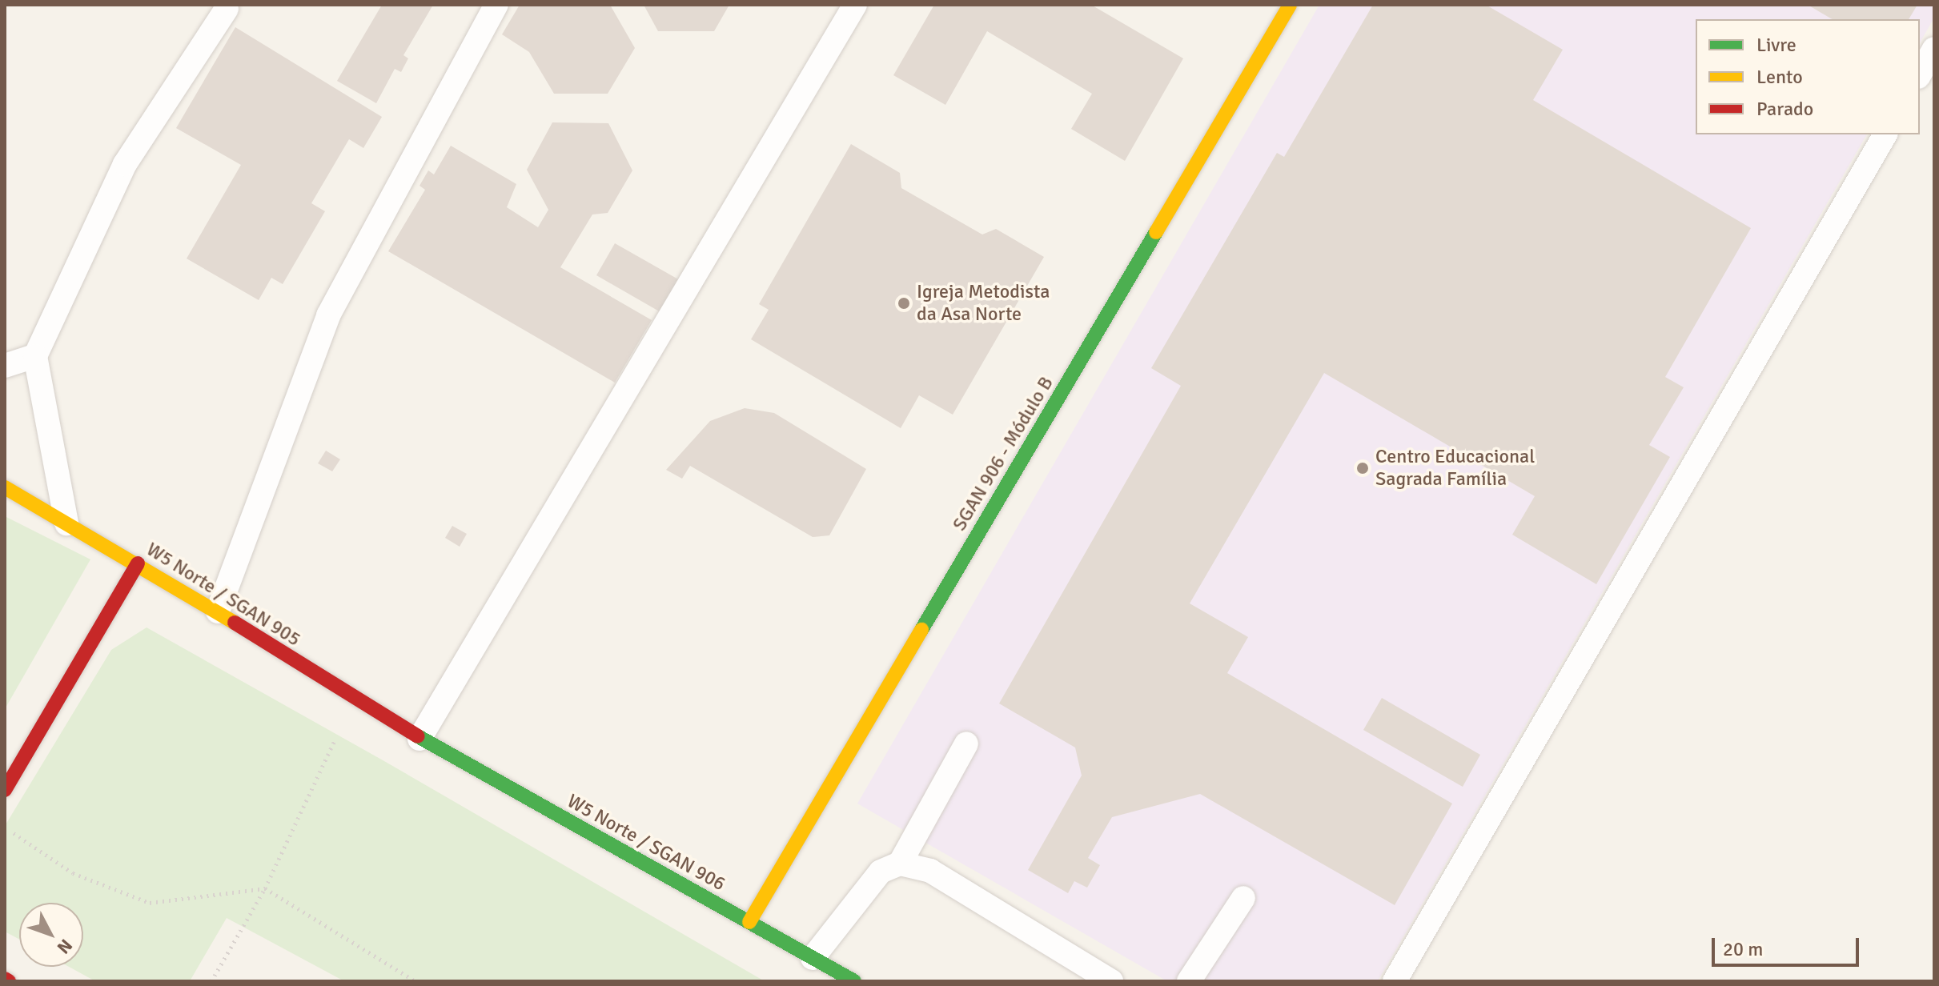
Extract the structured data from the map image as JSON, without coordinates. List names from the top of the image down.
{
  "streets": {
    "main road": ["SGAN 906 - Módulo B", "W5 Norte / SGAN 905", "W5 Norte / SGAN 906"]
  },
  "crossings": [
    ["SGAN 906 - Módulo B", "W5 Norte / SGAN 906"],
    ["W5 Norte / SGAN 905", "W5 Norte / SGAN 906"]
  ],
  "places": ["Igreja Metodista da Asa Norte", "Centro Educacional Sagrada Família"],
  "legend": ["Livre", "Lento", "Parado"],
  "scale_bar": "20 m",
  "north": "bottom right"
}
